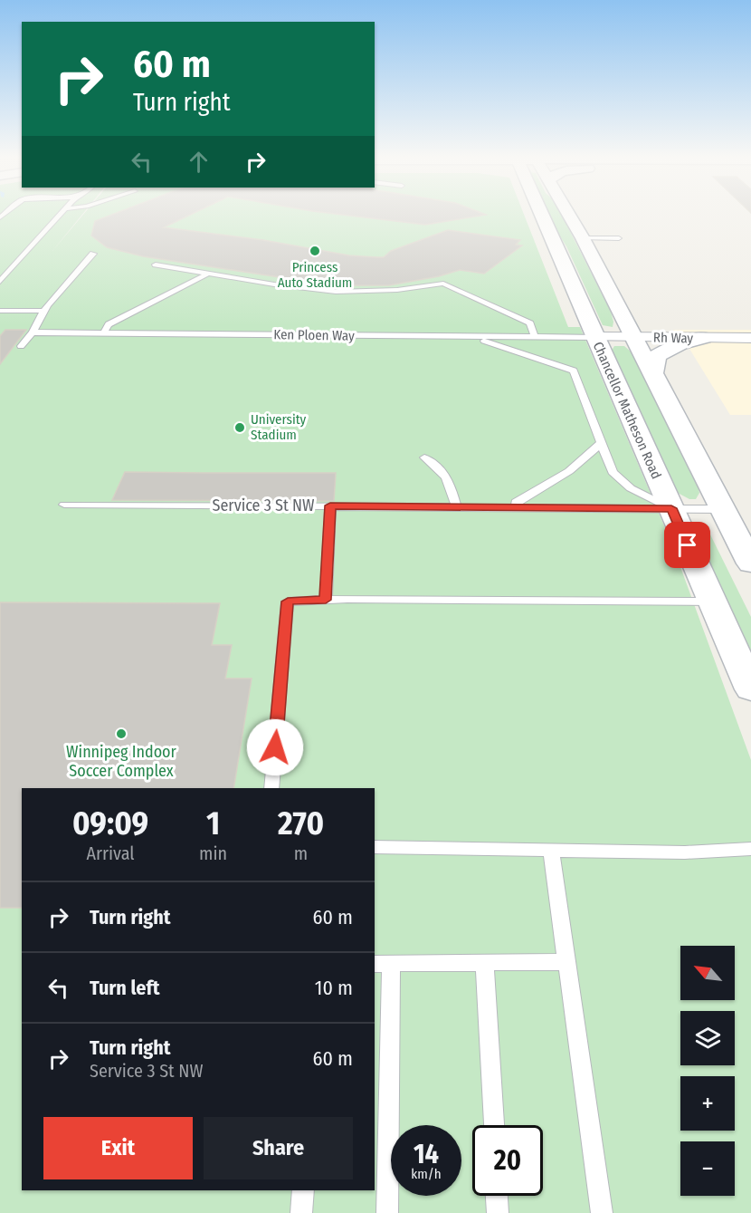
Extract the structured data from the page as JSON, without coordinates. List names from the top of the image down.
{
  "streets": {
    "main road": ["Chancellor Matheson Road"],
    "street": ["Rh Way"],
    "lane": ["Ken Ploen Way", "Service 3 St NW"]
  },
  "crossings": [
    ["Ken Ploen Way", "Rh Way"],
    ["Ken Ploen Way", "Chancellor Matheson Road"],
    ["Rh Way", "Chancellor Matheson Road"],
    ["Chancellor Matheson Road", "Service 3 St NW"]
  ],
  "places": ["Princess Auto Stadium", "University Stadium", "Winnipeg Indoor Soccer Complex"],
  "north": "top left",
  "page": {
    "turn": ["60 m", "Turn right"],
    "eta": [
      "09:09",
      "Arrival",
      "1",
      "min",
      "270",
      "m"
    ],
    "list": [
      {
        "name": "Turn right",
        "value": "60 m"
      },
      {
        "name": "Turn left",
        "value": "10 m"
      },
      {
        "name": "Turn right",
        "note": "Service 3 St NW",
        "value": "60 m"
      }
    ],
    "map_buttons": ["+", "−"],
    "buttons": ["Exit", "Share"],
    "speed": "14 km/h",
    "limit": "20"
  }
}
